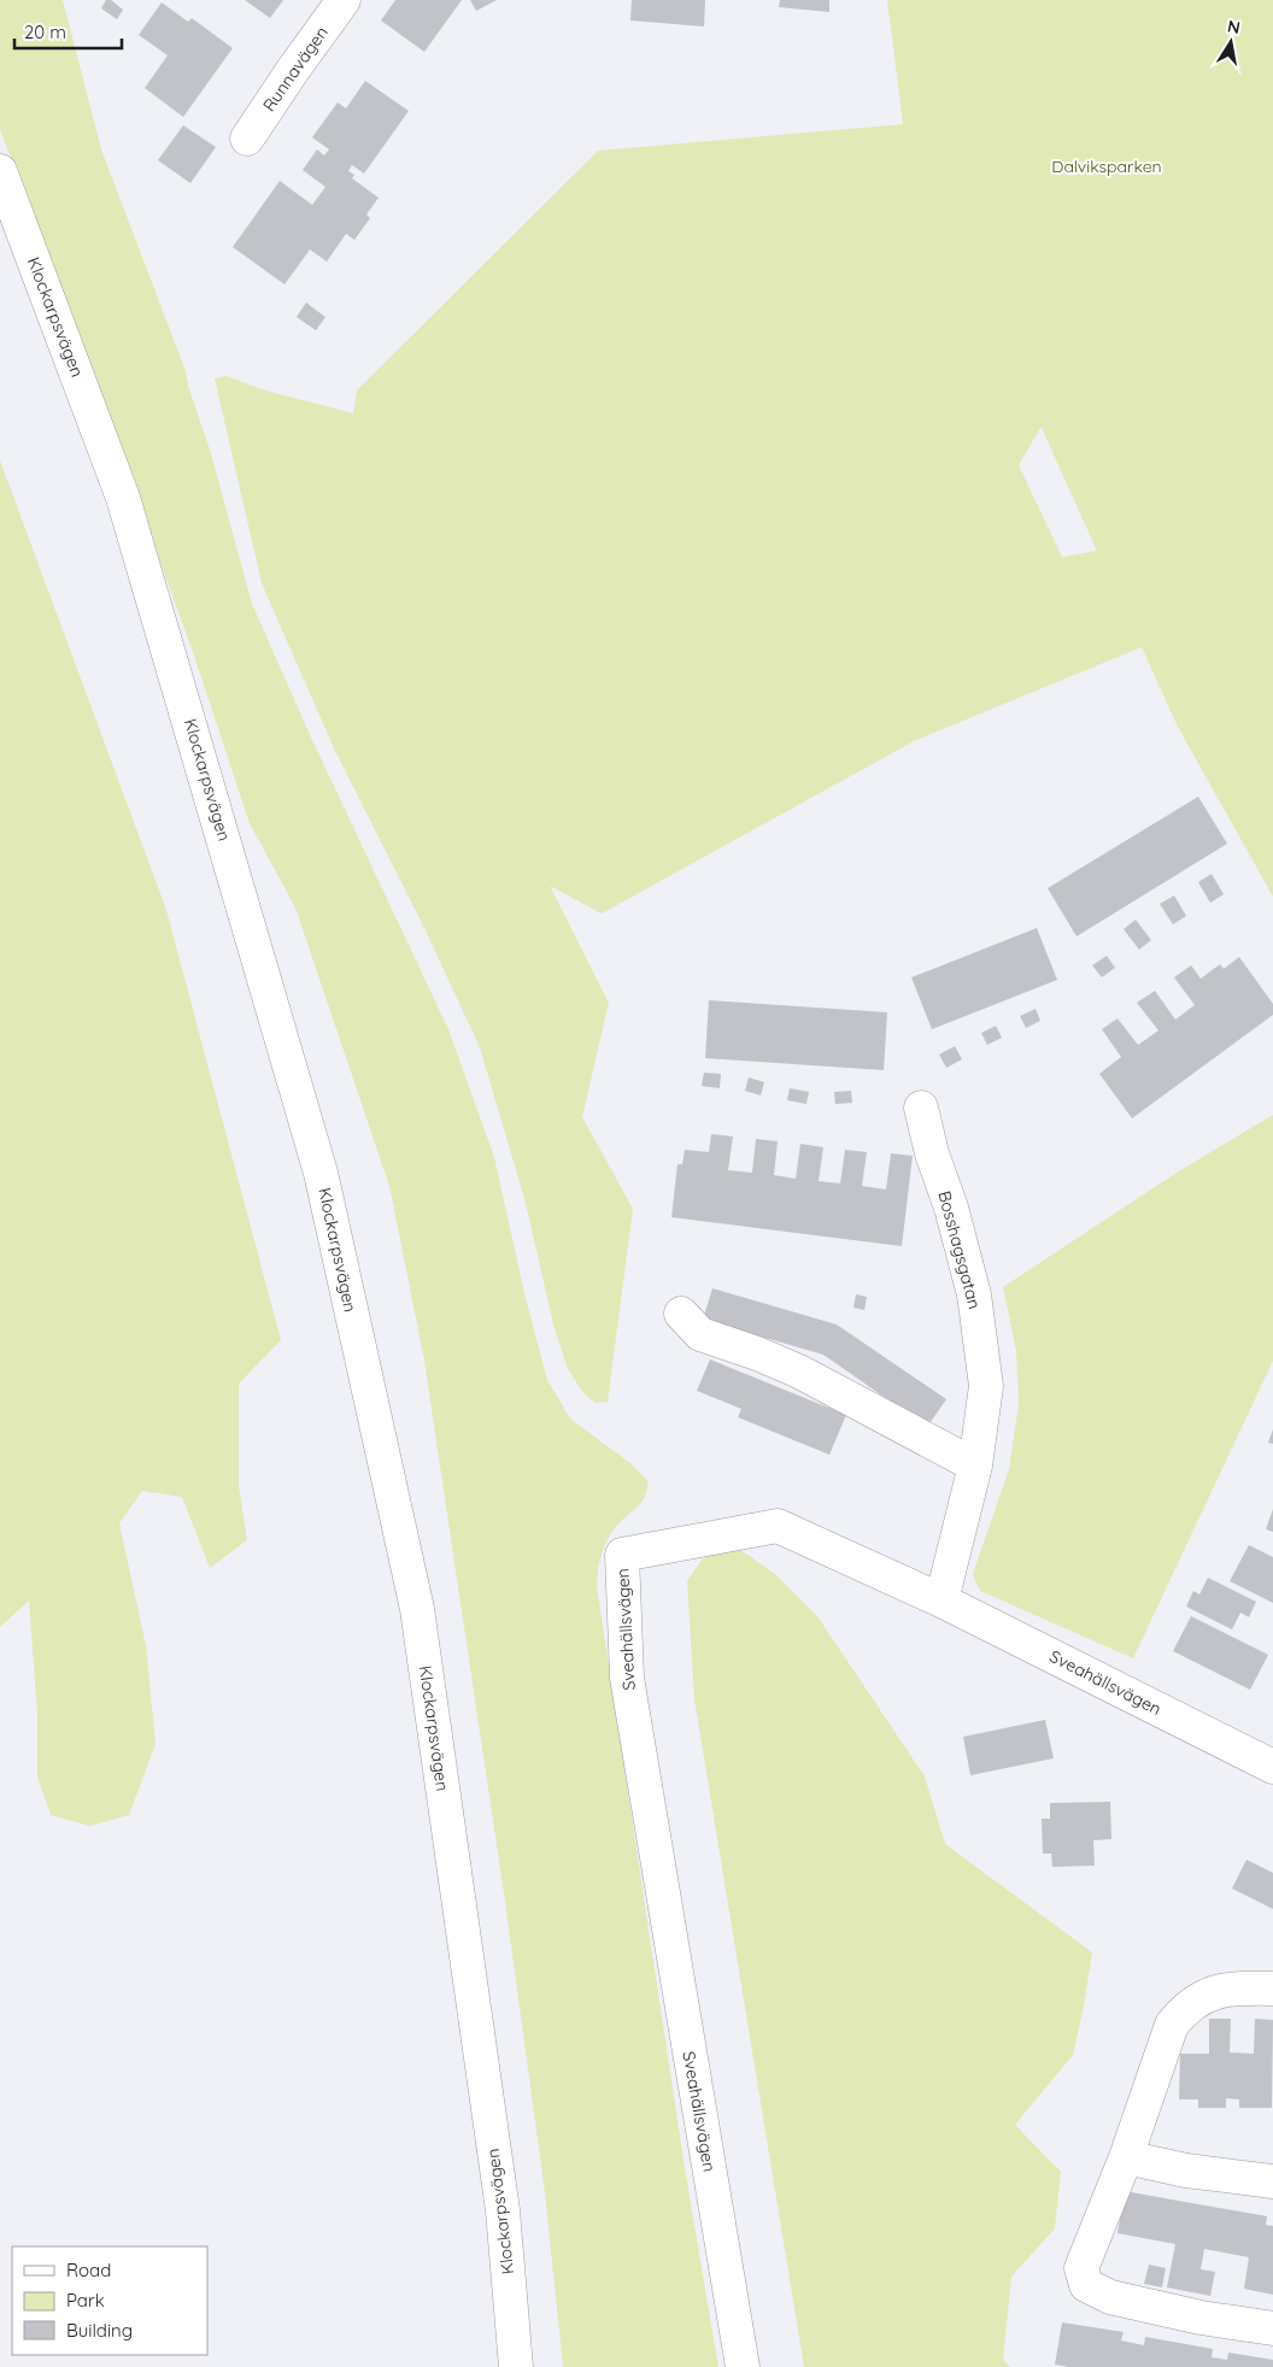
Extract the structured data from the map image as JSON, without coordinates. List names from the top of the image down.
{
  "streets": {
    "street": [
      "Runnavägen",
      "Klockarpsvägen",
      "Bosshagsgatan",
      "Sveahällsvägen"
    ]
  },
  "crossings": [
    ["Bosshagsgatan", "Sveahällsvägen"]
  ],
  "parks": ["Dalviksparken"],
  "legend": ["Road", "Park", "Building"],
  "scale_bar": "20 m",
  "north": "top"
}
